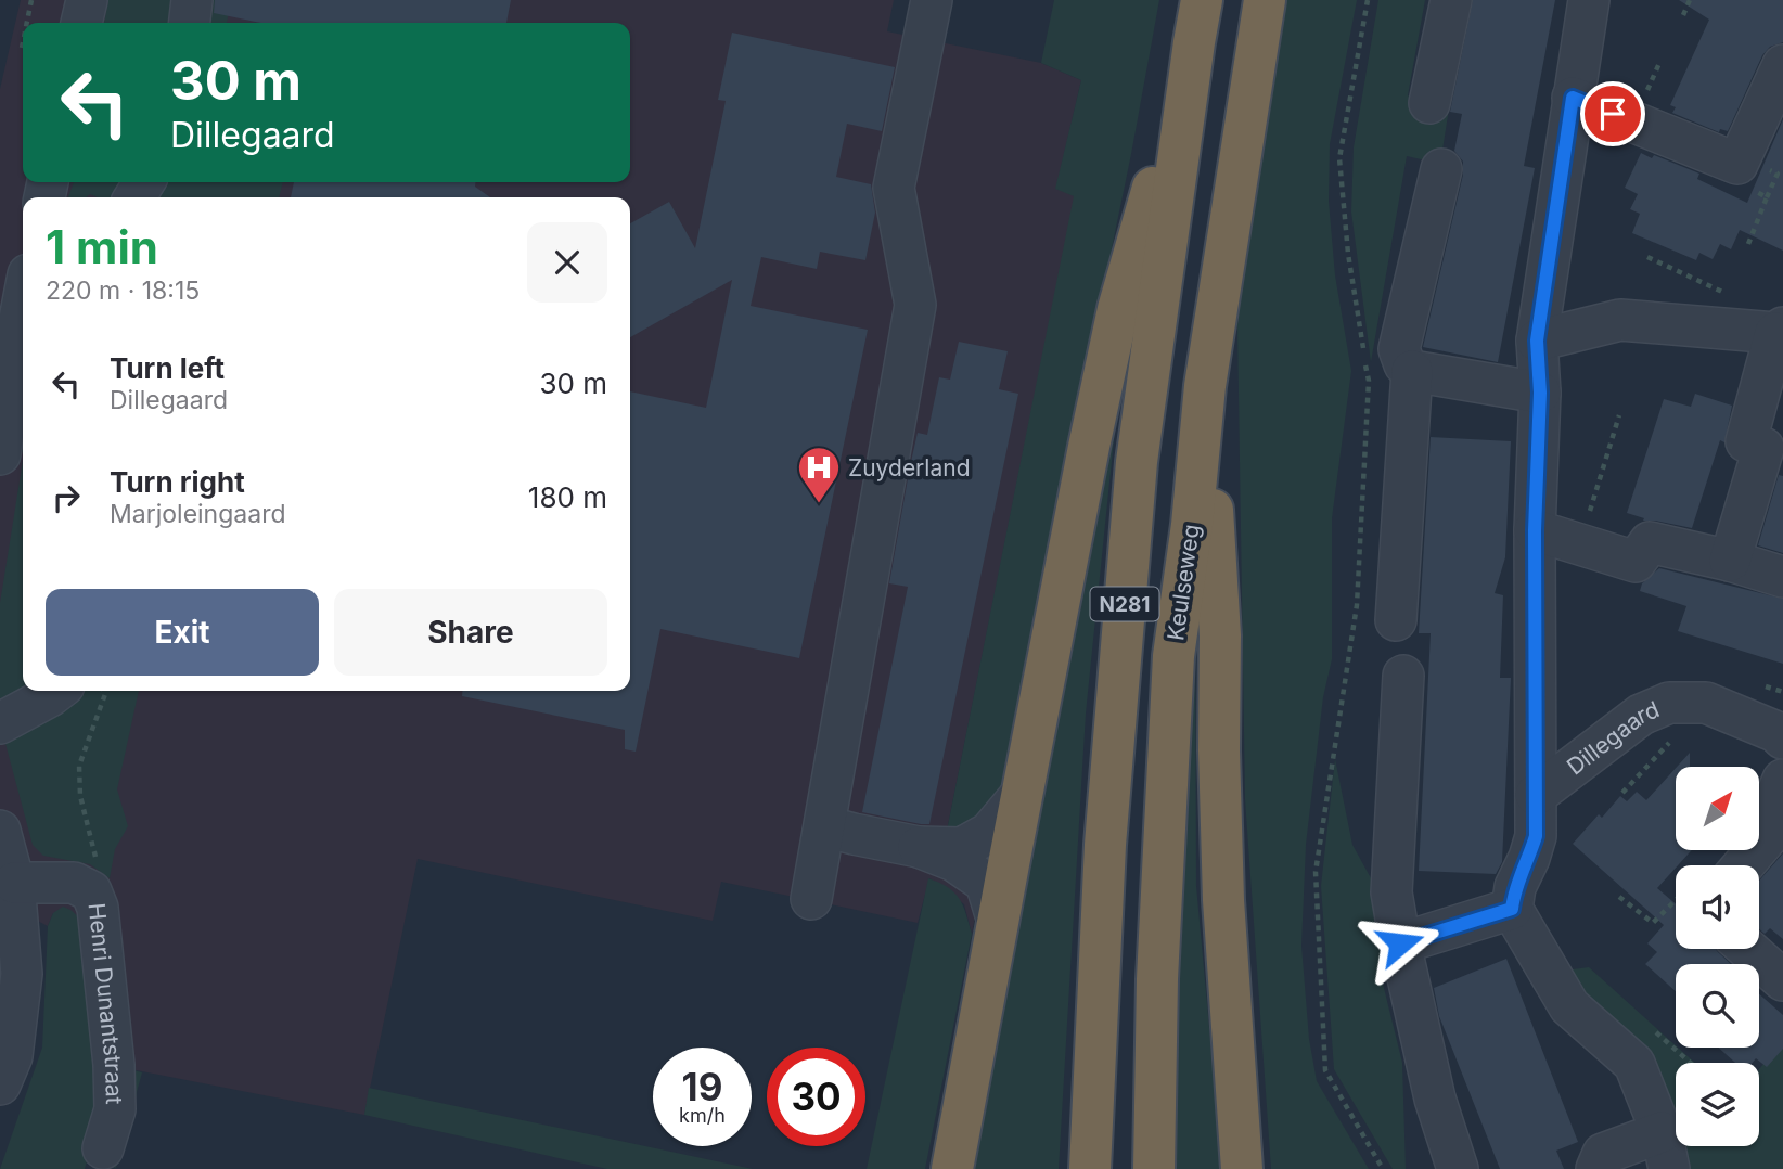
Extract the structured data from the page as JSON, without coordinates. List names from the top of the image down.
{
  "streets": {
    "highway": ["Keulseweg", "N281"],
    "street": ["Dillegaard", "Henri Dunantstraat"]
  },
  "crossings": [
    ["Keulseweg", "N281"]
  ],
  "places": {
    "hospital": ["Zuyderland"]
  },
  "north": "top right",
  "page": {
    "turn": ["30 m", "Dillegaard"],
    "heading": ["1 min", "220 m · 18:15"],
    "list": [
      {
        "name": "Turn left",
        "note": "Dillegaard",
        "value": "30 m"
      },
      {
        "name": "Turn right",
        "note": "Marjoleingaard",
        "value": "180 m"
      }
    ],
    "buttons": ["Exit", "Share"],
    "speed": "19 km/h",
    "limit": "30"
  }
}
